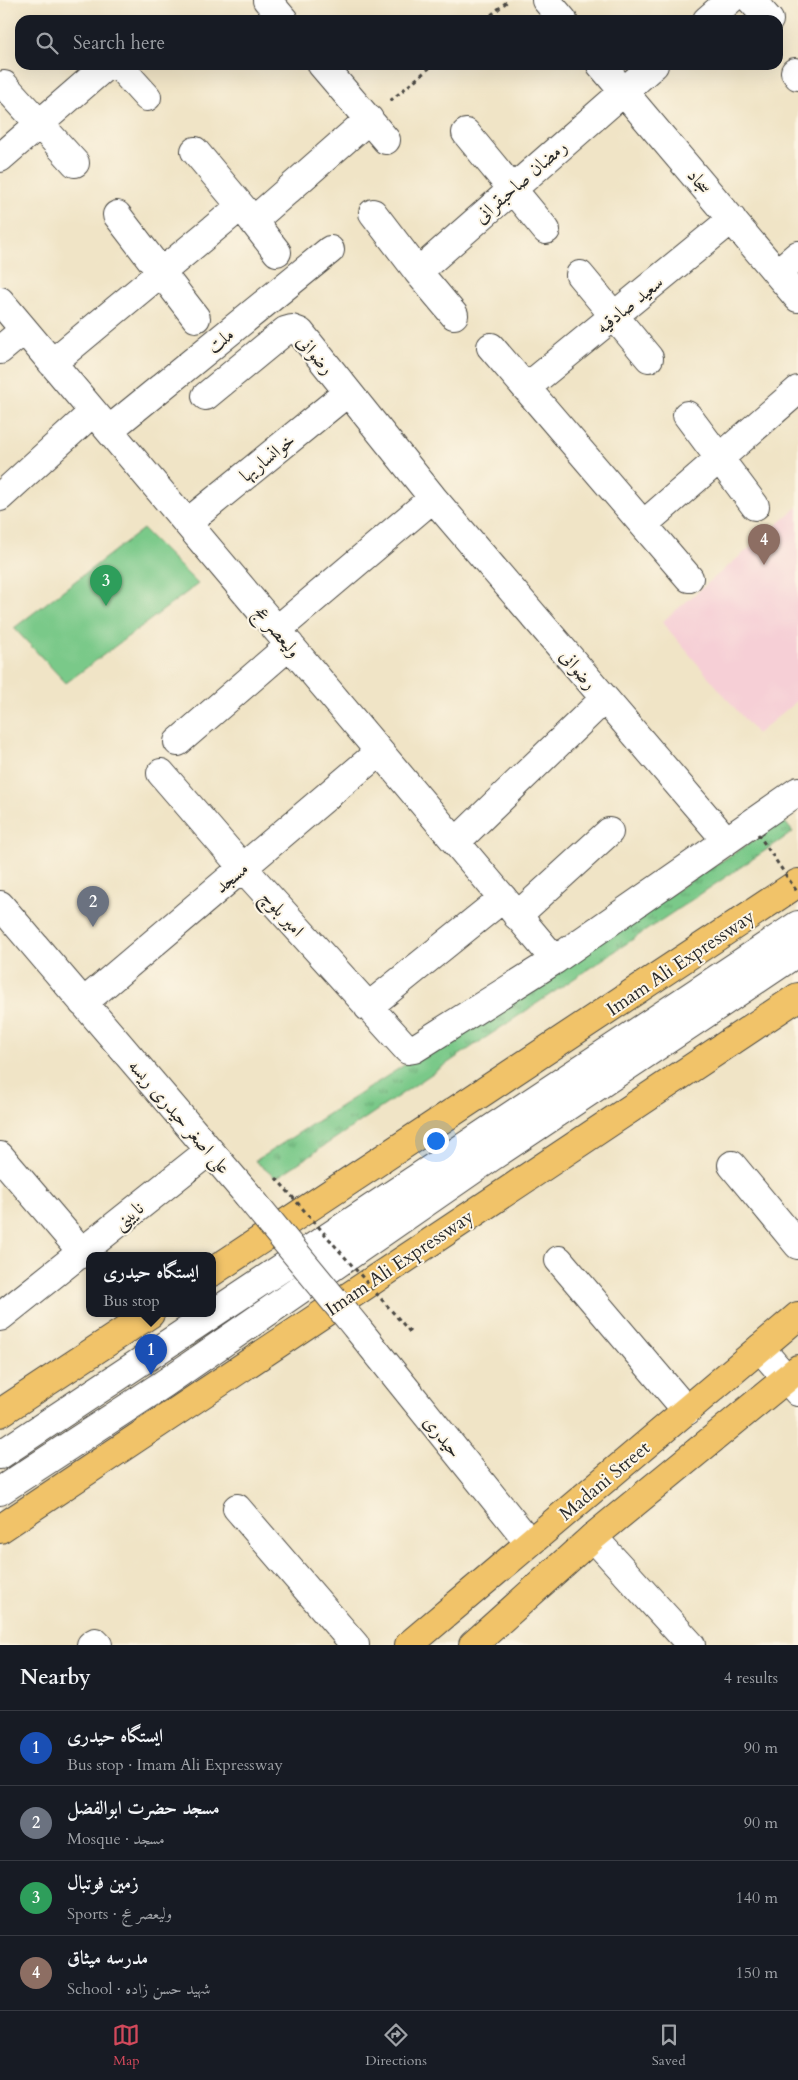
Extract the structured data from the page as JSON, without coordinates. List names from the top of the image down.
{
  "streets": {
    "main road": ["Imam Ali Expressway", "Madani Street"],
    "street": [
      "رمضان صاحبقرانی",
      "سجاد",
      "سعید صادقیه",
      "ملت",
      "رضوانی",
      "خوانساریها",
      "ولیعصر عج",
      "مسجد",
      "امیر بلوچ",
      "علی اصغر حیدری ریسه",
      "نایینی",
      "حیدری"
    ]
  },
  "crossings": [
    ["رمضان صاحبقرانی", "سجاد"],
    ["سجاد", "سعید صادقیه"],
    ["ملت", "ولیعصر عج"],
    ["رضوانی", "خوانساریها"],
    ["خوانساریها", "ولیعصر عج"],
    ["ولیعصر عج", "مسجد"],
    ["ولیعصر عج", "امیر بلوچ"],
    ["مسجد", "امیر بلوچ"],
    ["مسجد", "علی اصغر حیدری ریسه"],
    ["علی اصغر حیدری ریسه", "نایینی"],
    ["علی اصغر حیدری ریسه", "حیدری"],
    ["حیدری", "Madani Street"]
  ],
  "page": {
    "search": "Search here",
    "pins": [
      "4",
      "3",
      "2",
      "1"
    ],
    "popup": ["ایستگاه حیدری", "Bus stop"],
    "heading": ["Nearby", "4 results"],
    "list": [
      {
        "mark": "1",
        "name": "ایستگاه حیدری",
        "note": "Bus stop · Imam Ali Expressway",
        "value": "90 m"
      },
      {
        "mark": "2",
        "name": "مسجد حضرت ابوالفضل",
        "note": "Mosque · مسجد",
        "value": "90 m"
      },
      {
        "mark": "3",
        "name": "زمین فوتبال",
        "note": "Sports · ولیعصر عج",
        "value": "140 m"
      },
      {
        "mark": "4",
        "name": "مدرسه میثاق",
        "note": "School · شهید حسن زاده",
        "value": "150 m"
      }
    ],
    "nav": ["Map", "Directions", "Saved"]
  }
}
